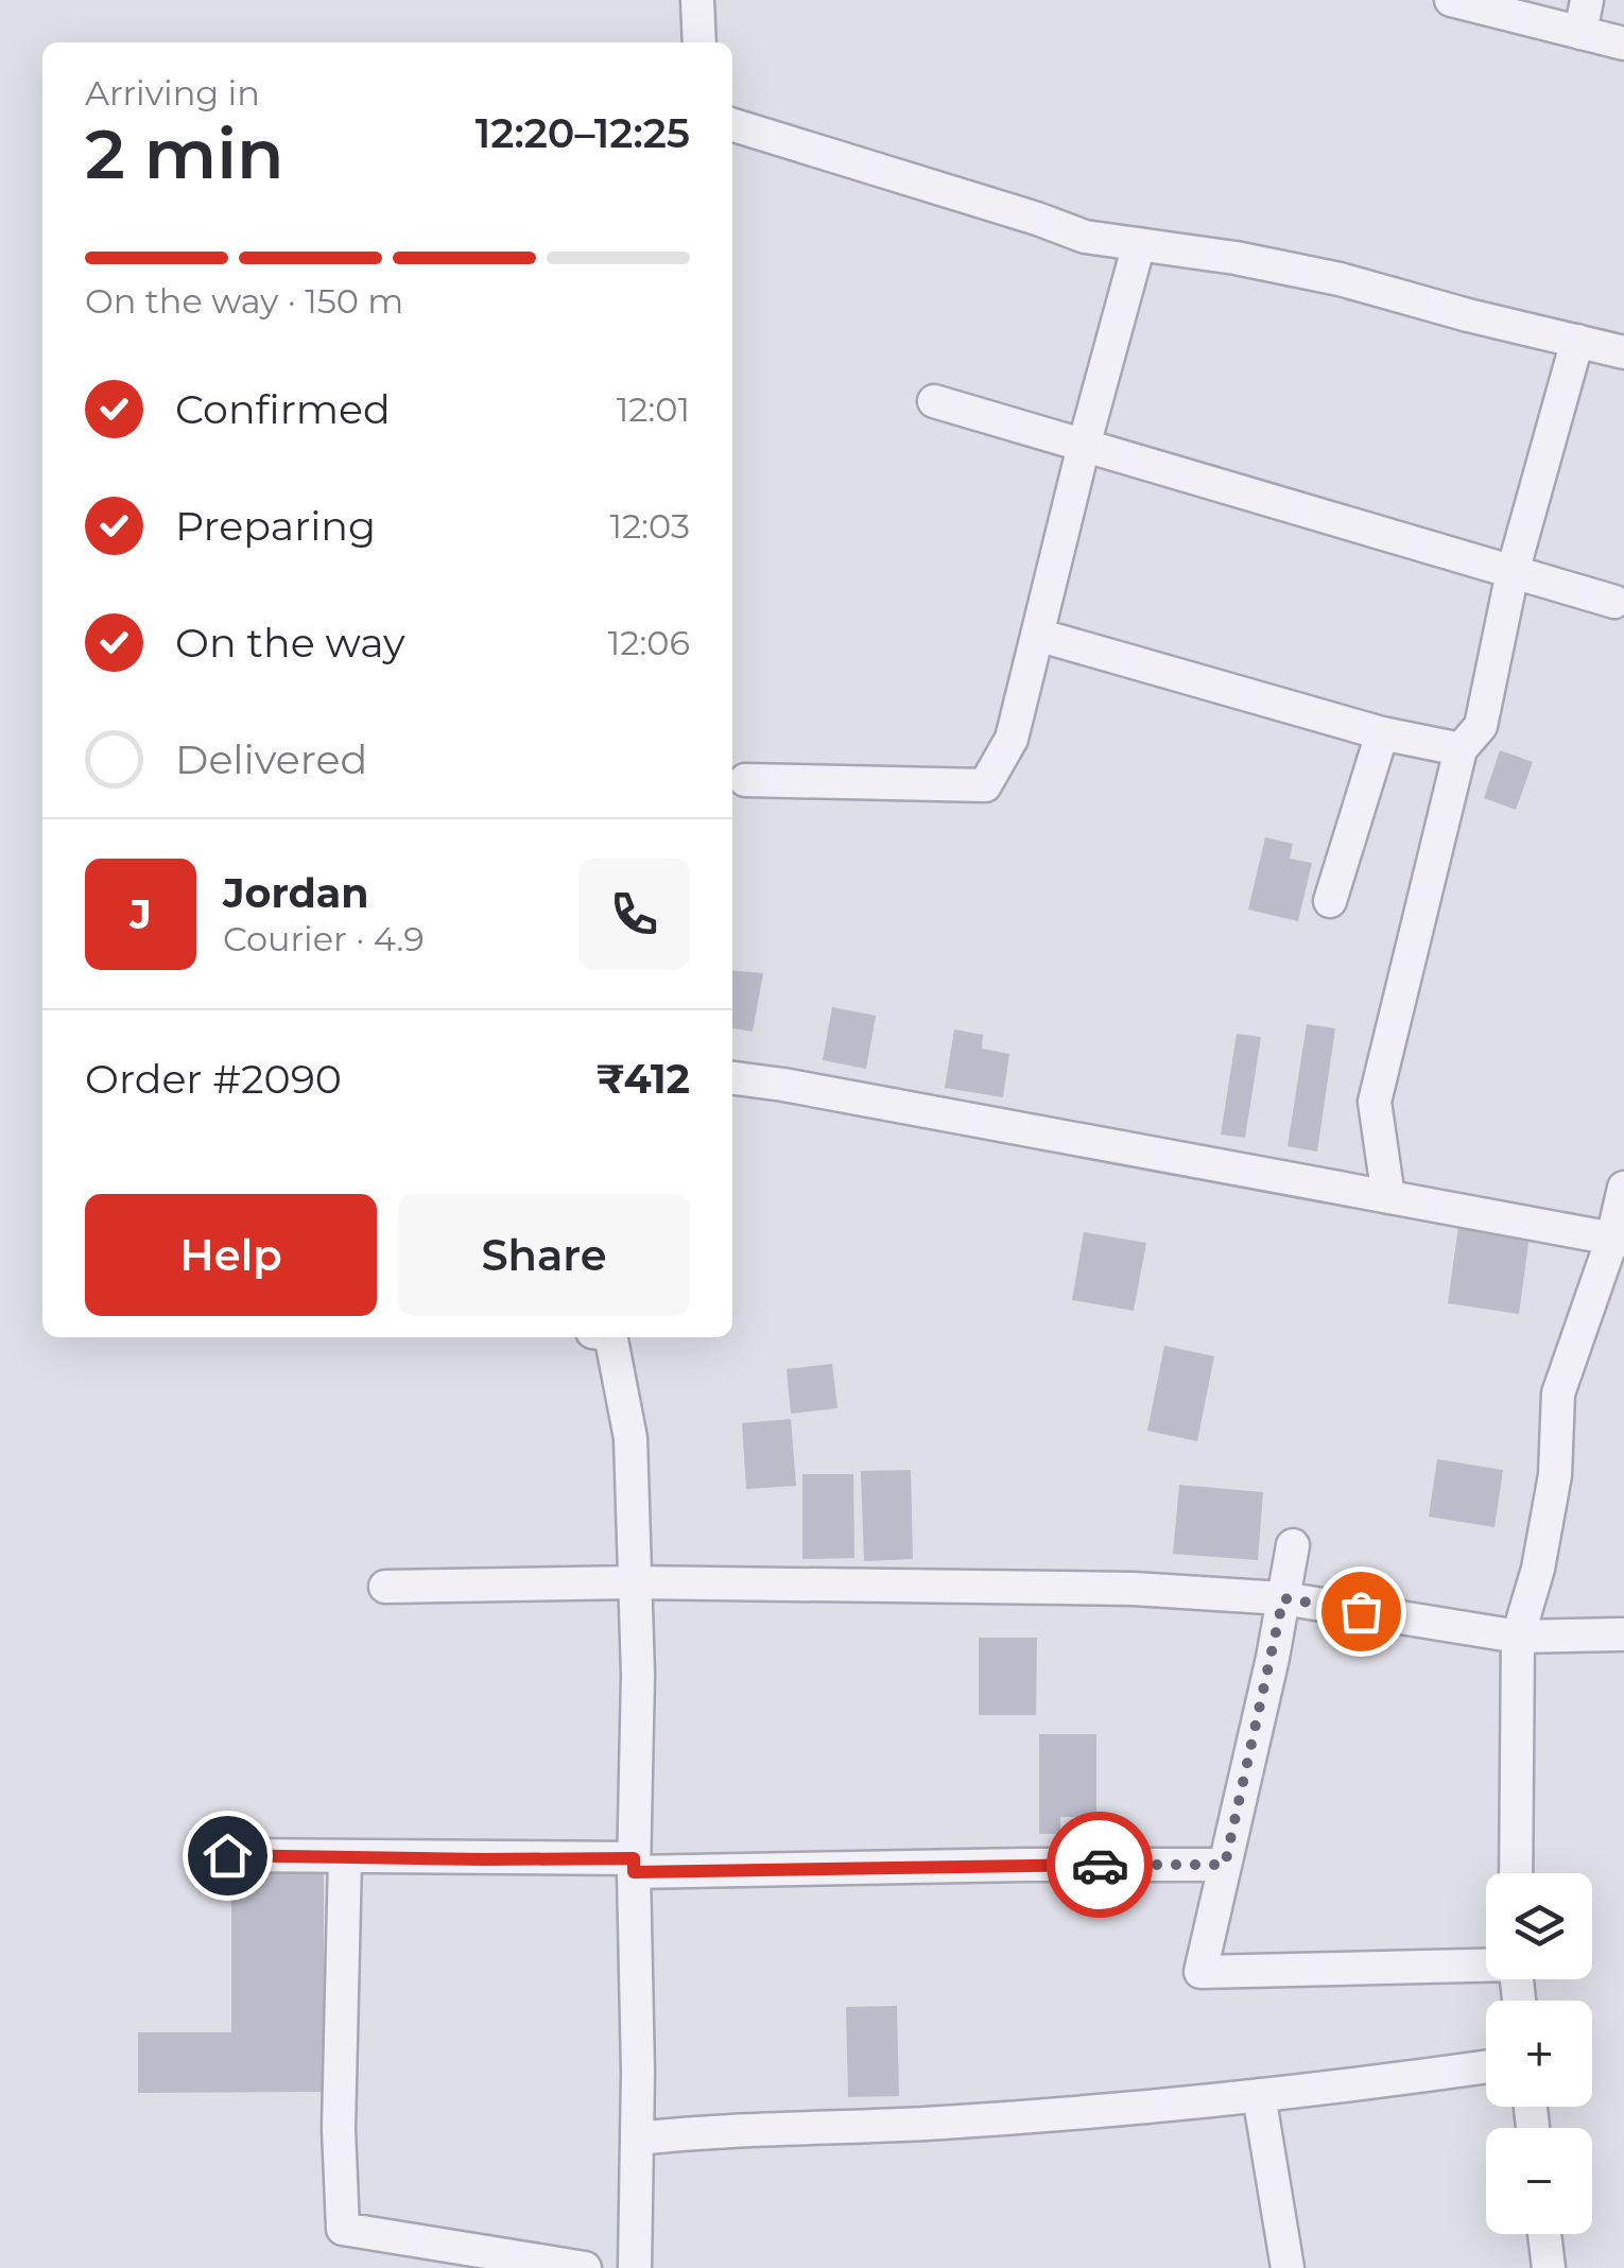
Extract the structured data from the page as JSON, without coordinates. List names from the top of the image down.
{
  "page": {
    "heading": ["2 min", "Arriving in", "12:20–12:25"],
    "panel": [
      "Jordan",
      "Courier · 4.9",
      "Order #2090",
      "₹412"
    ],
    "bar": "On the way · 150 m",
    "list": [
      ["Confirmed", "12:01"],
      ["Preparing", "12:03"],
      ["On the way", "12:06"],
      "Delivered"
    ],
    "round": "J",
    "buttons": ["Help", "Share"],
    "map_buttons": ["+", "−"]
  }
}
